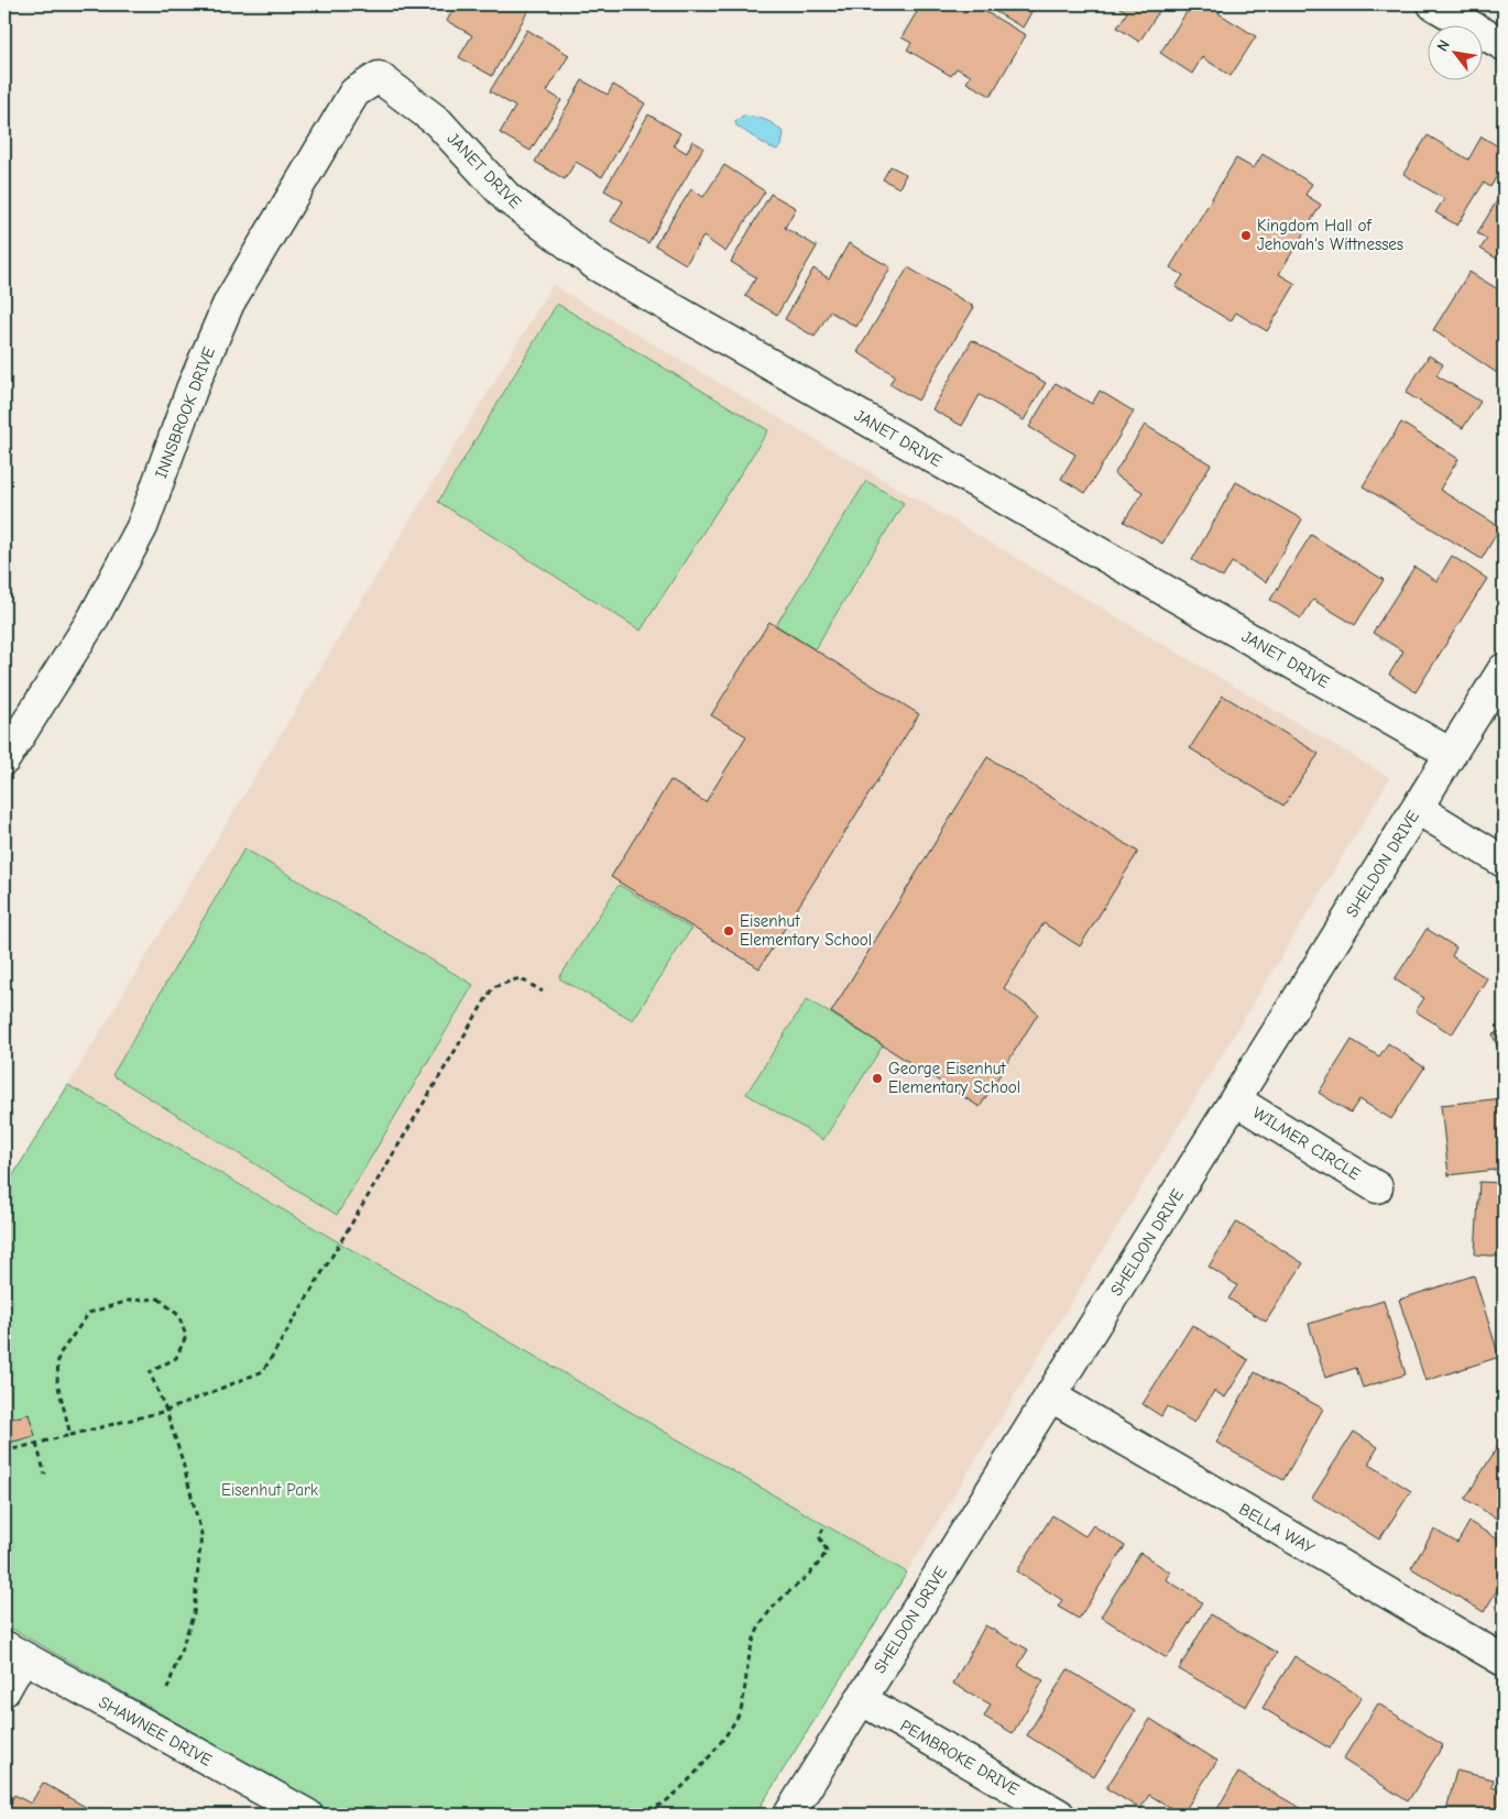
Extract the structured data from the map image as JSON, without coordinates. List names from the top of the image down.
{
  "streets": {
    "street": [
      "JANET DRIVE",
      "INNSBROOK DRIVE",
      "SHELDON DRIVE",
      "WILMER CIRCLE",
      "BELLA WAY",
      "SHAWNEE DRIVE",
      "PEMBROKE DRIVE"
    ]
  },
  "crossings": [
    ["JANET DRIVE", "INNSBROOK DRIVE"],
    ["JANET DRIVE", "SHELDON DRIVE"],
    ["SHELDON DRIVE", "WILMER CIRCLE"],
    ["SHELDON DRIVE", "BELLA WAY"],
    ["SHELDON DRIVE", "PEMBROKE DRIVE"]
  ],
  "parks": ["Eisenhut Park"],
  "places": ["Kingdom Hall of Jehovah's Wittnesses", "Eisenhut Elementary School", "George Eisenhut Elementary School"],
  "north": "top left"
}
